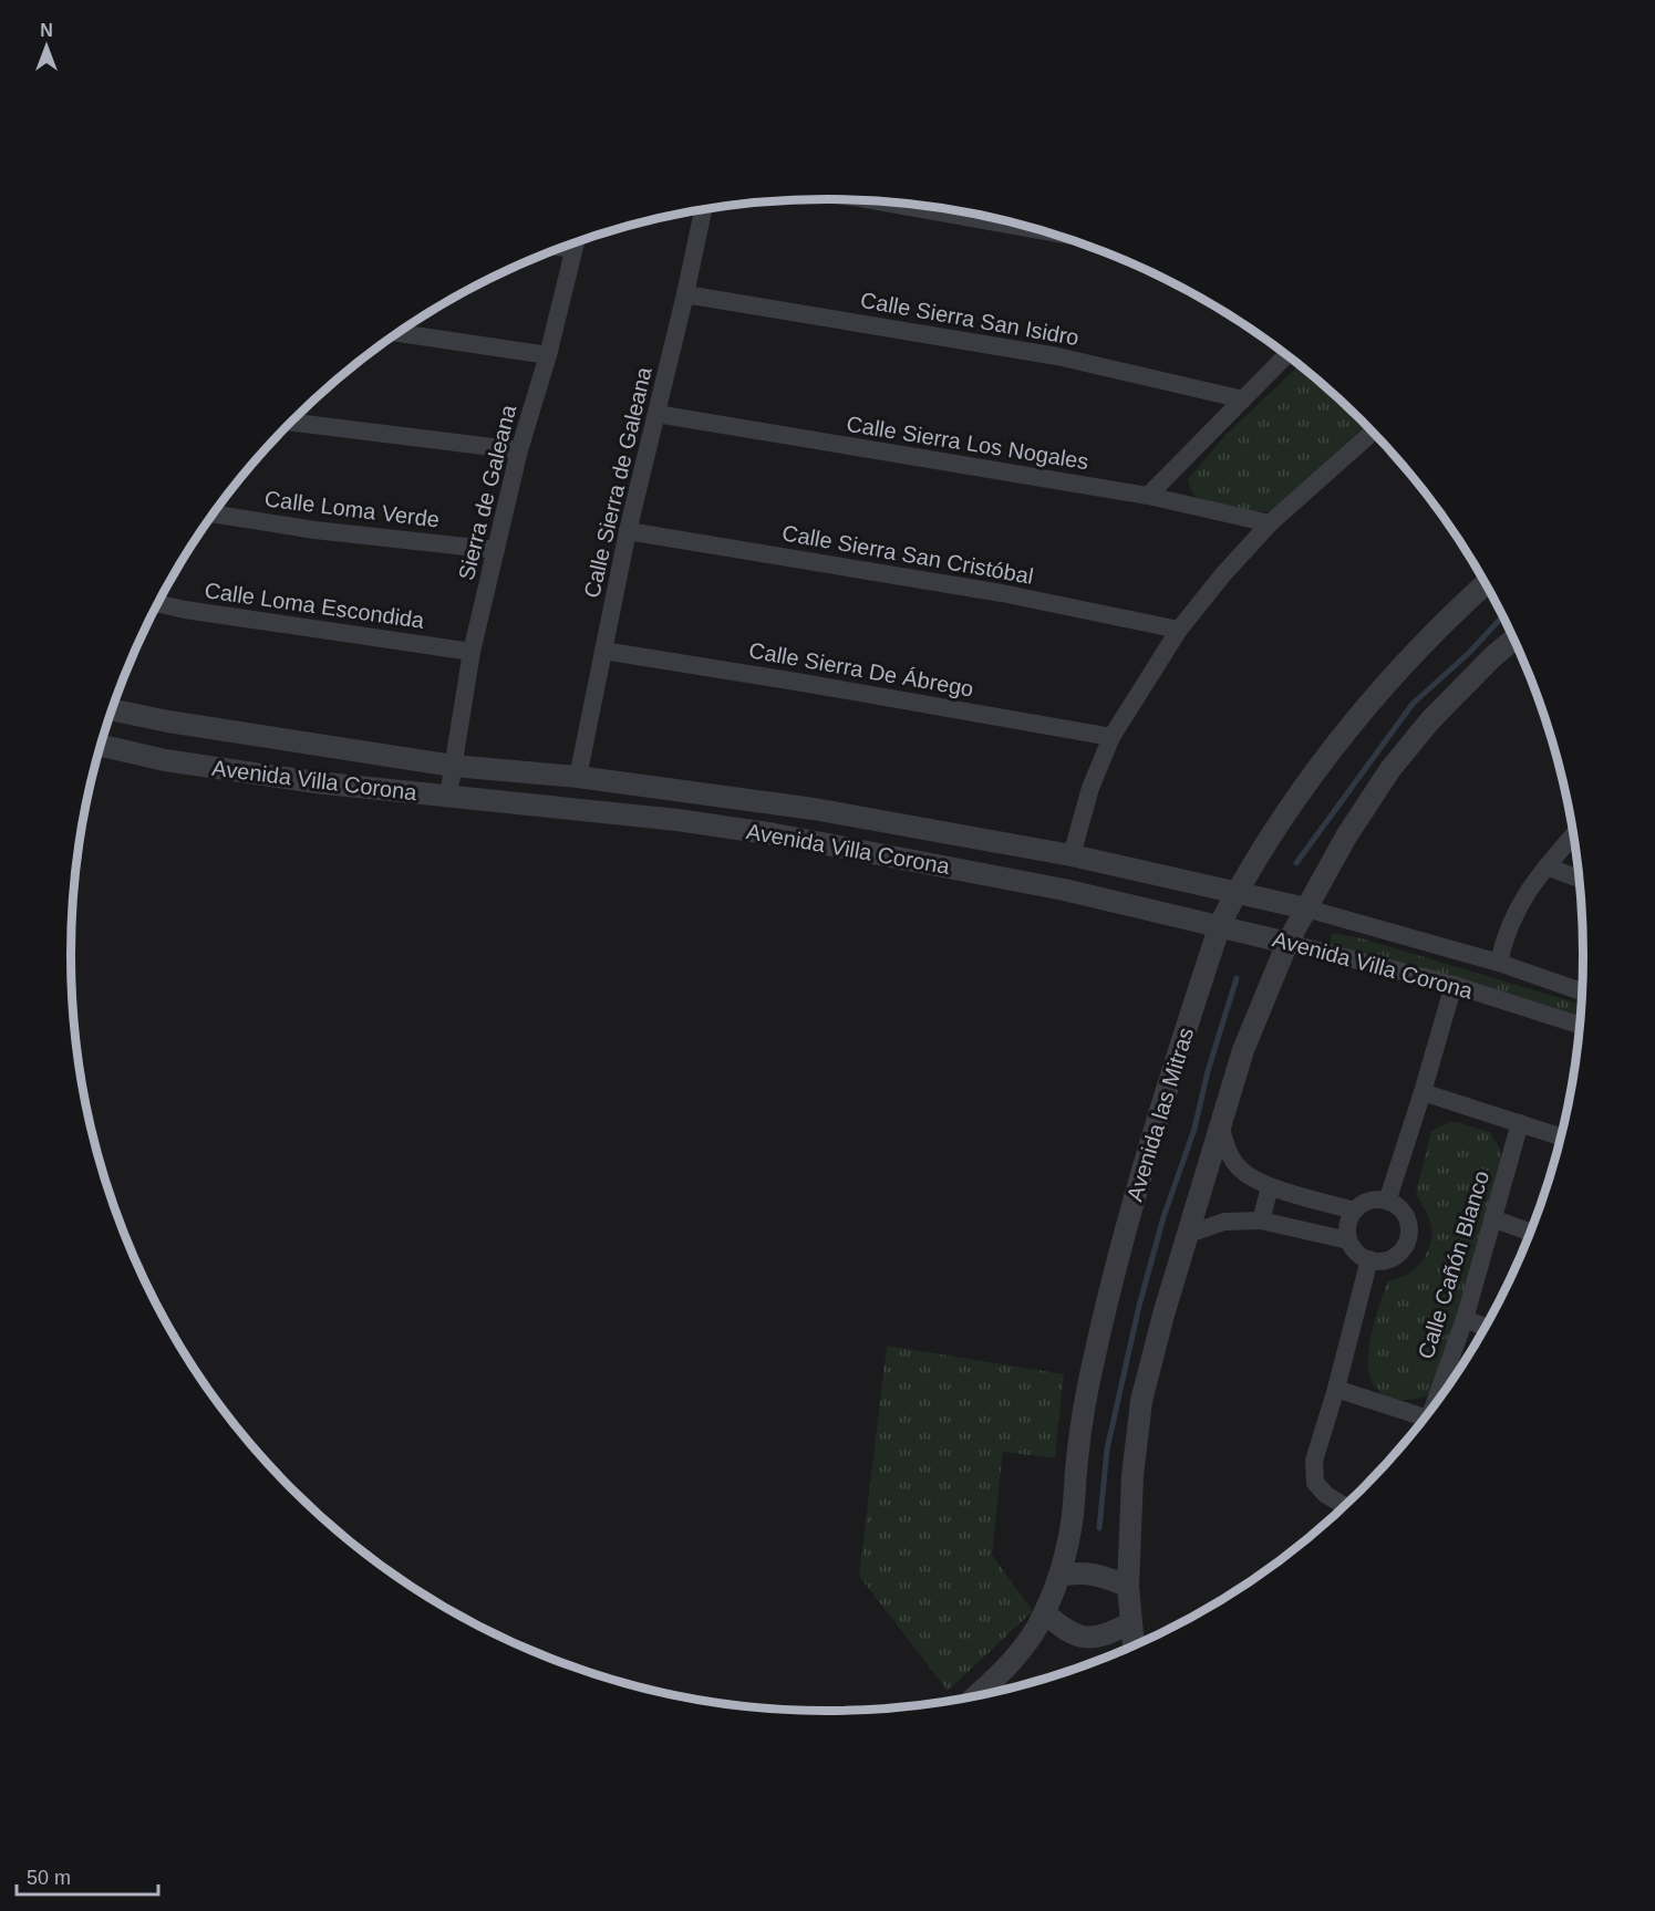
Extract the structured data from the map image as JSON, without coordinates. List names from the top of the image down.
{
  "streets": {
    "street": [
      "Calle Sierra San Isidro",
      "Calle Sierra Los Nogales",
      "Calle Sierra de Galeana",
      "Sierra de Galeana",
      "Calle Loma Verde",
      "Calle Sierra San Cristóbal",
      "Calle Loma Escondida",
      "Calle Sierra De Ábrego",
      "Avenida Villa Corona",
      "Avenida las Mitras",
      "Calle Cañón Blanco"
    ]
  },
  "crossings": [
    ["Calle Sierra San Isidro", "Calle Sierra de Galeana"],
    ["Calle Sierra Los Nogales", "Calle Sierra de Galeana"],
    ["Calle Sierra de Galeana", "Calle Sierra San Cristóbal"],
    ["Calle Sierra de Galeana", "Calle Sierra De Ábrego"],
    ["Calle Sierra de Galeana", "Avenida Villa Corona"],
    ["Sierra de Galeana", "Calle Loma Verde"],
    ["Sierra de Galeana", "Calle Loma Escondida"],
    ["Sierra de Galeana", "Avenida Villa Corona"],
    ["Avenida Villa Corona", "Avenida las Mitras"]
  ],
  "scale_bar": "50 m",
  "north": "top"
}
